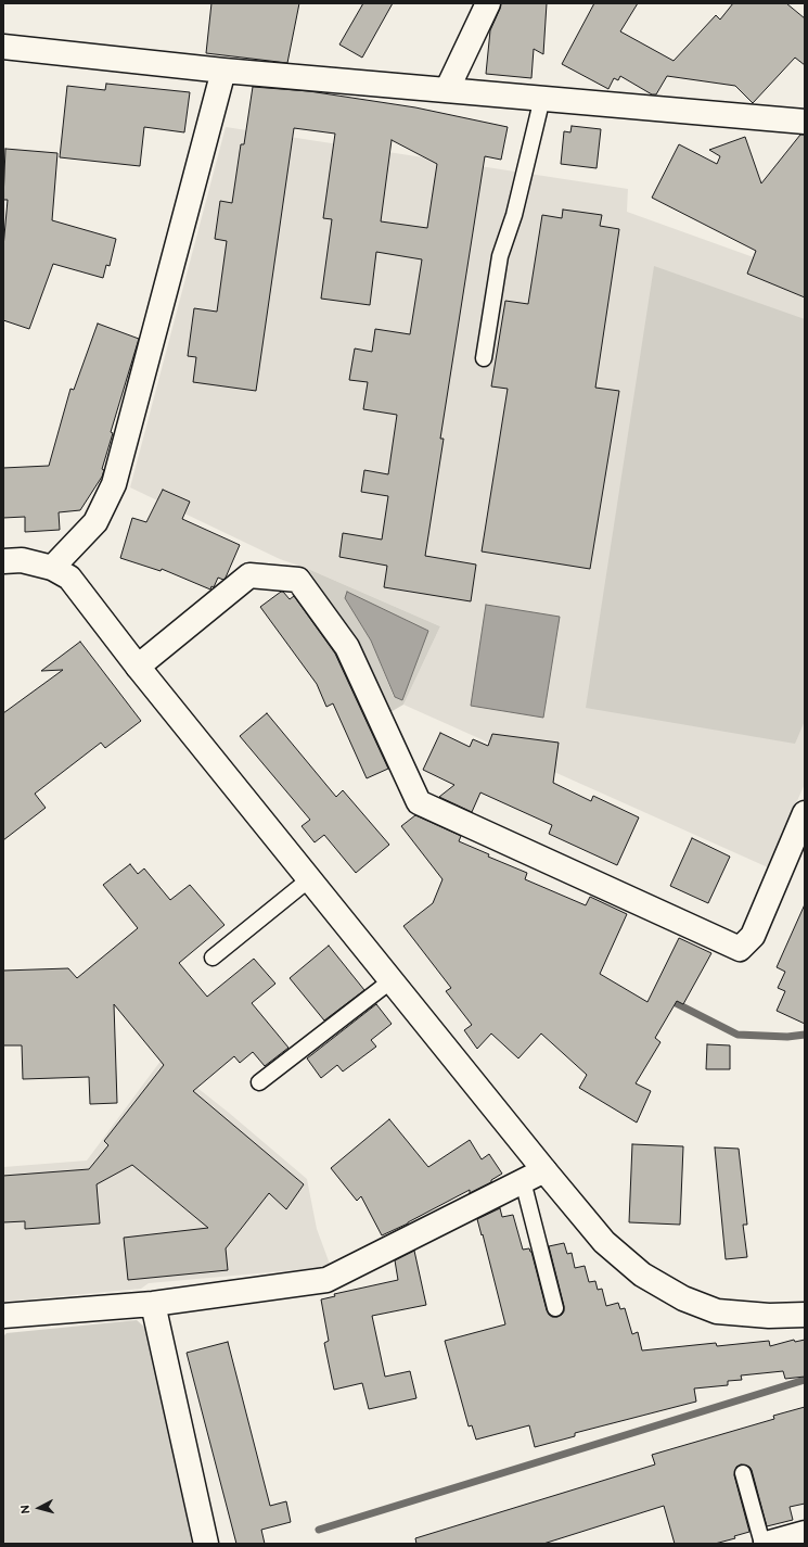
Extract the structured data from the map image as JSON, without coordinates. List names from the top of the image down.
{
  "north": "left"
}
